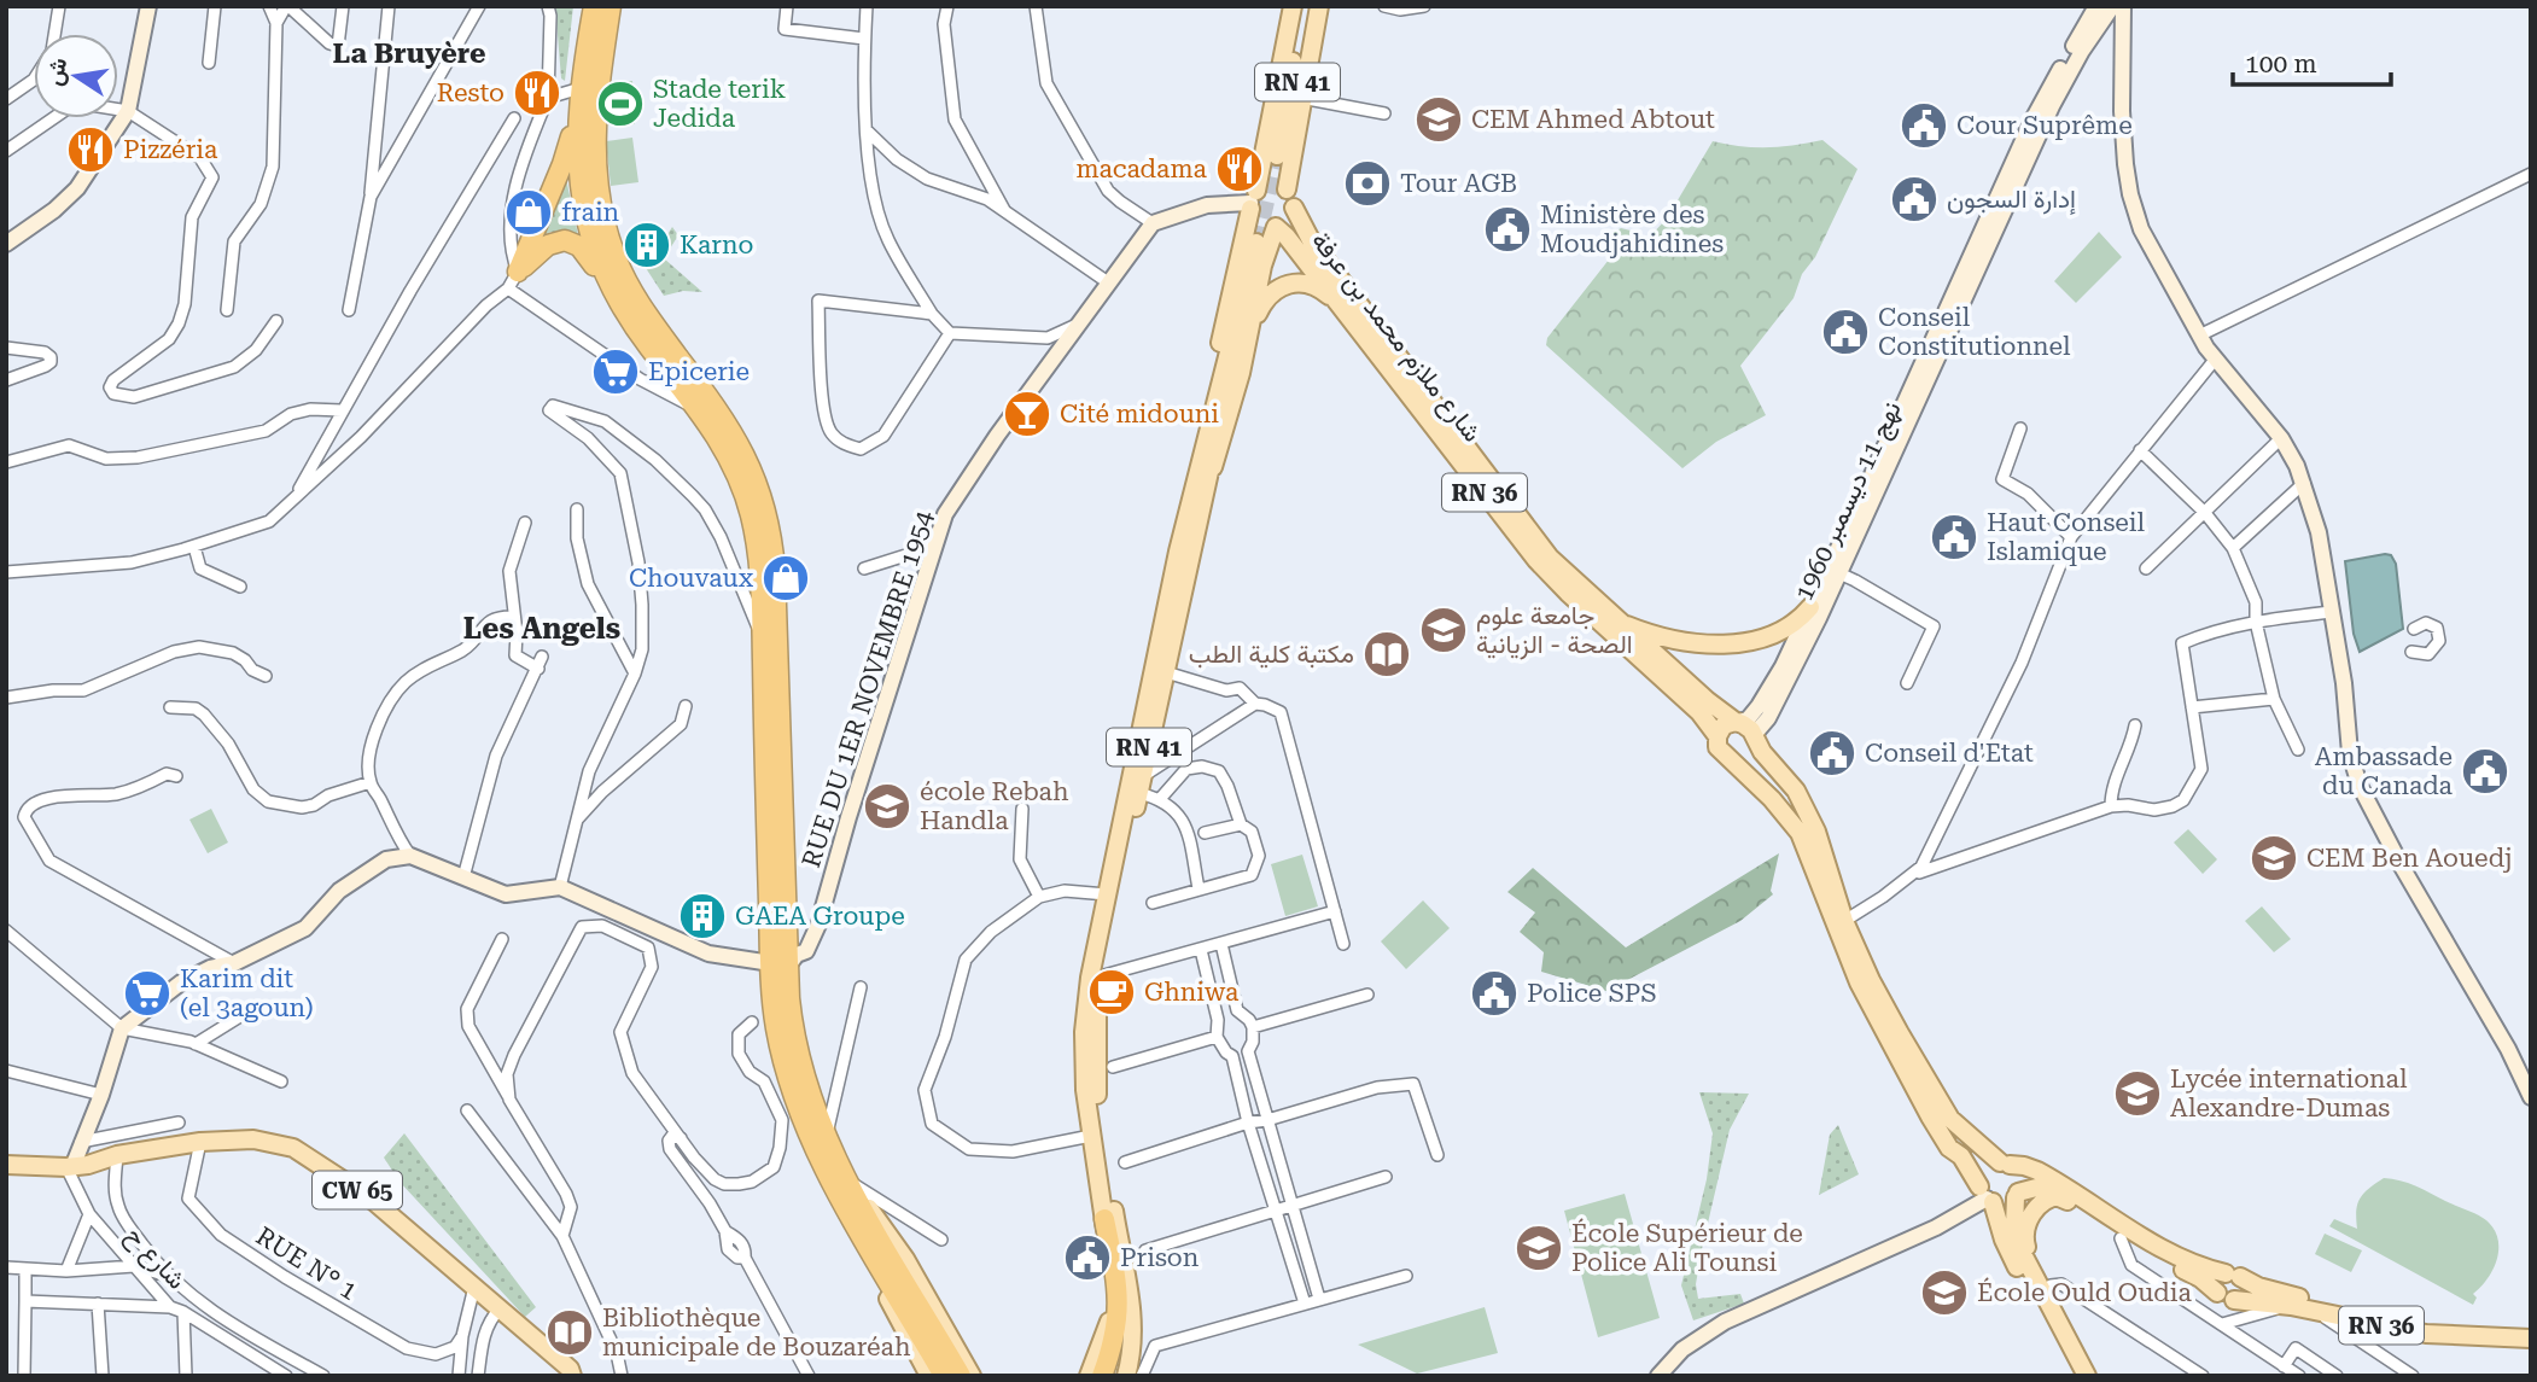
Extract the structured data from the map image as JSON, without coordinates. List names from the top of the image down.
{
  "streets": {
    "main road": [
      "RN 41",
      "شارع ملازم محمد بن عرفة",
      "RN 36",
      "نهج 11 ديسمبر 1960",
      "RUE DU 1ER NOVEMBRE 1954",
      "CW 65"
    ],
    "street": ["شارع ح", "RUE N° 1"]
  },
  "crossings": [
    ["RN 41", "شارع ملازم محمد بن عرفة"],
    ["شارع ملازم محمد بن عرفة", "RN 36"],
    ["شارع ملازم محمد بن عرفة", "نهج 11 ديسمبر 1960"],
    ["RN 36", "نهج 11 ديسمبر 1960"],
    ["CW 65", "شارع ح"],
    ["CW 65", "RUE N° 1"]
  ],
  "districts": ["La Bruyère", "Les Angels"],
  "places": {
    "restaurant": ["Resto", "Pizzéria", "macadama"],
    "sports": ["Stade terik Jedida"],
    "school or university": [
      "CEM Ahmed Abtout",
      "جامعة علوم الصحة - الزيانية",
      "école Rebah Handla",
      "CEM Ben Aouedj",
      "Lycée international Alexandre-Dumas",
      "École Supérieur de Police Ali Tounsi",
      "École Ould Oudia"
    ],
    "public building": [
      "Cour Suprême",
      "إدارة السجون",
      "Ministère des Moudjahidines",
      "Conseil Constitutionnel",
      "Haut Conseil Islamique",
      "Conseil d'Etat",
      "Ambassade du Canada",
      "Police SPS",
      "Prison"
    ],
    "bank": ["Tour AGB"],
    "shop": ["frain", "Chouvaux"],
    "building": ["Karno", "GAEA Groupe"],
    "supermarket": ["Epicerie", "Karim dit (el 3agoun)"],
    "bar": ["Cité midouni"],
    "library": ["مكتبة كلية الطب", "Bibliothèque municipale de Bouzaréah"],
    "cafe": ["Ghniwa"]
  },
  "scale_bar": "100 m",
  "north": "left"
}
